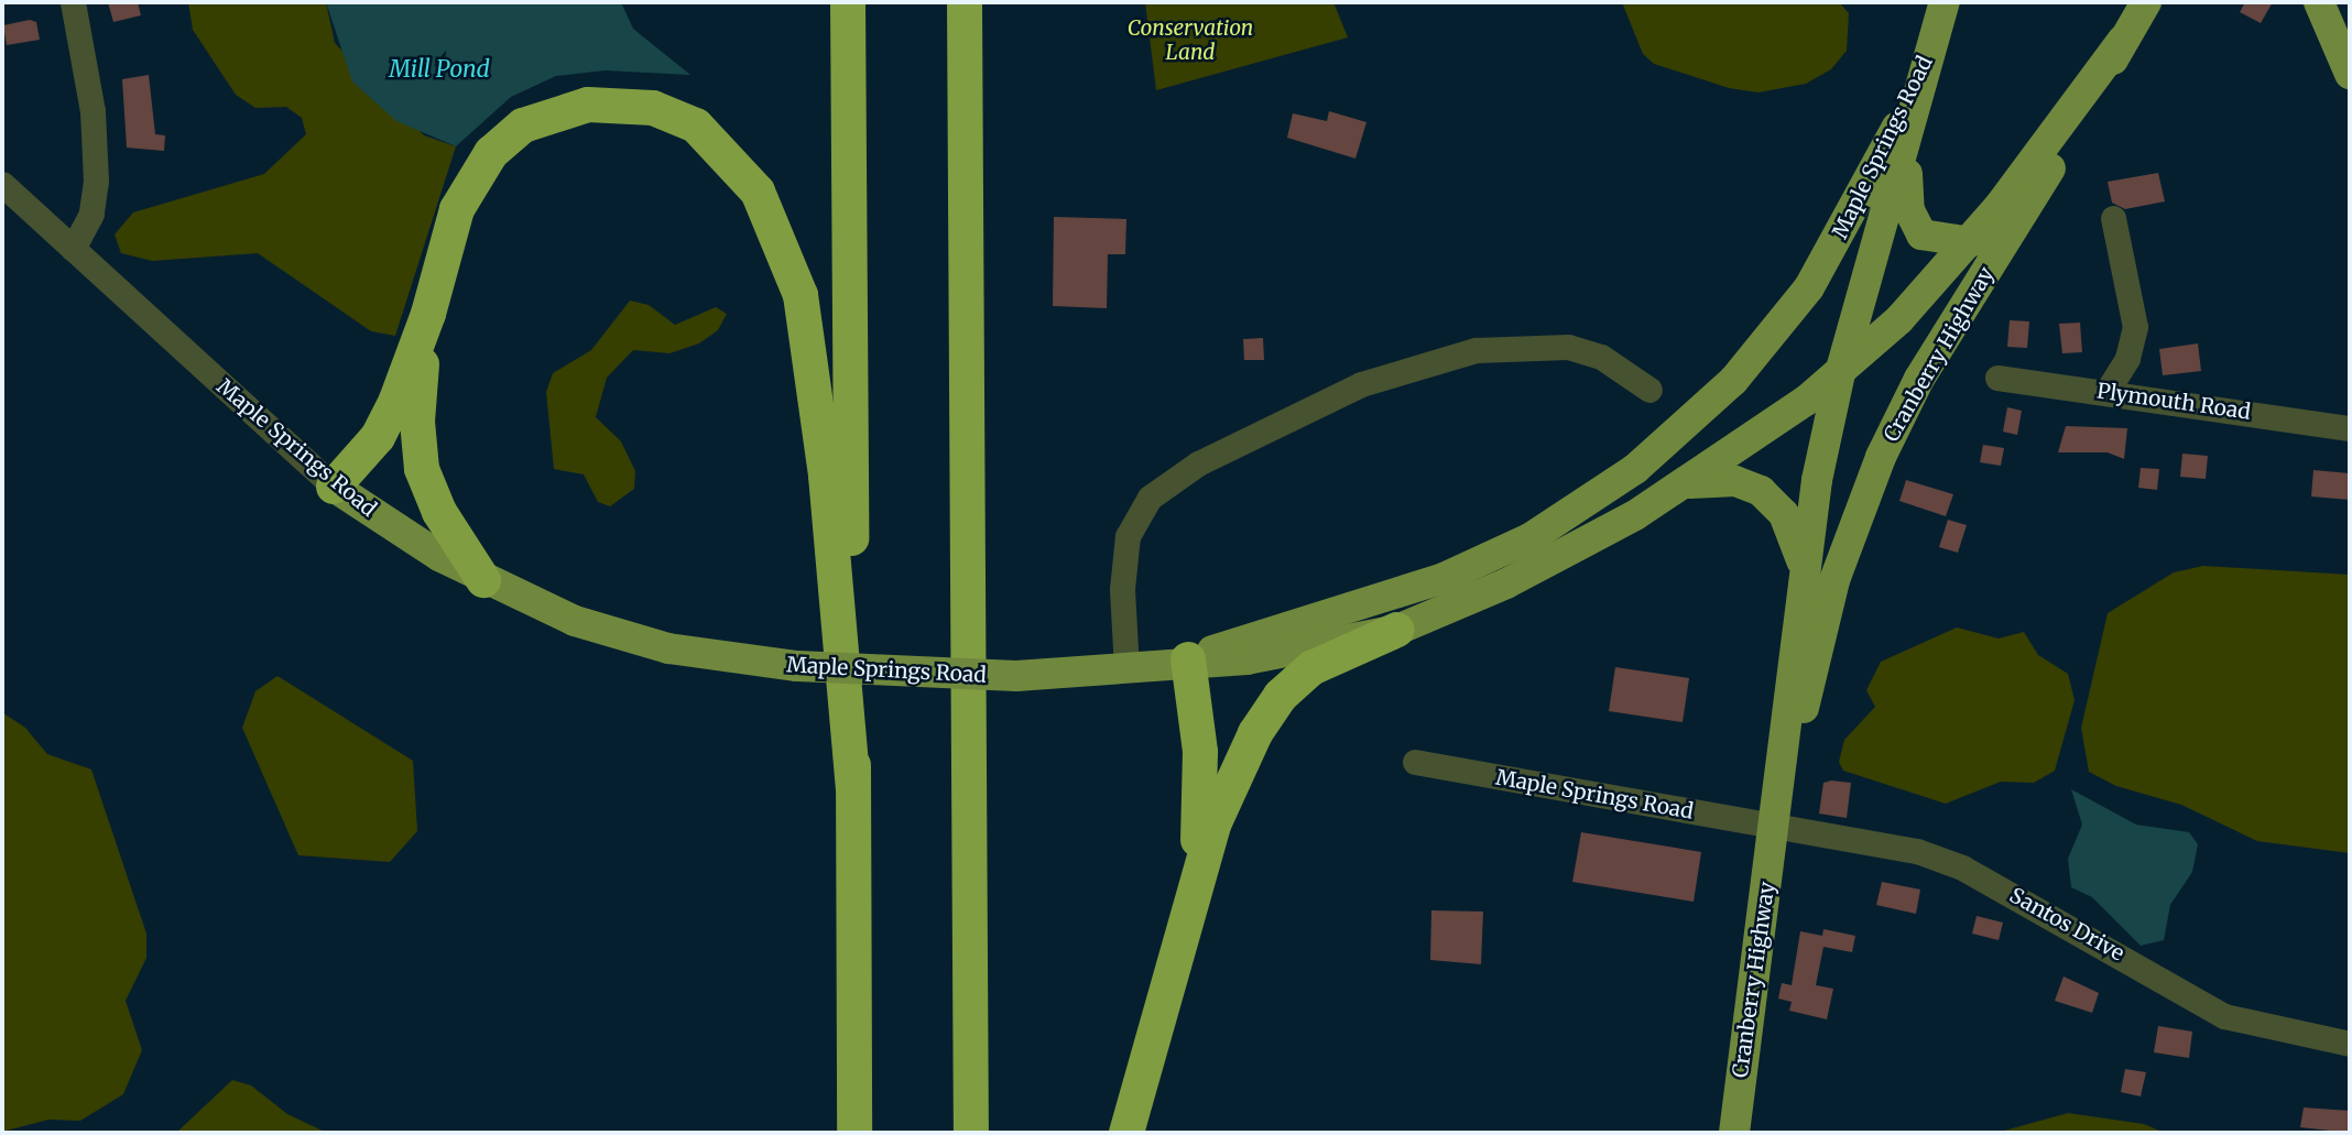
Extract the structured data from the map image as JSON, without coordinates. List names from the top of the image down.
{
  "streets": {
    "main road": ["Maple Springs Road", "Cranberry Highway"],
    "street": ["Plymouth Road", "Santos Drive"]
  },
  "crossings": [
    ["Maple Springs Road", "Cranberry Highway"],
    ["Maple Springs Road", "Santos Drive"],
    ["Cranberry Highway", "Santos Drive"]
  ],
  "water": ["Mill Pond"],
  "parks": ["Conservation Land"]
}
